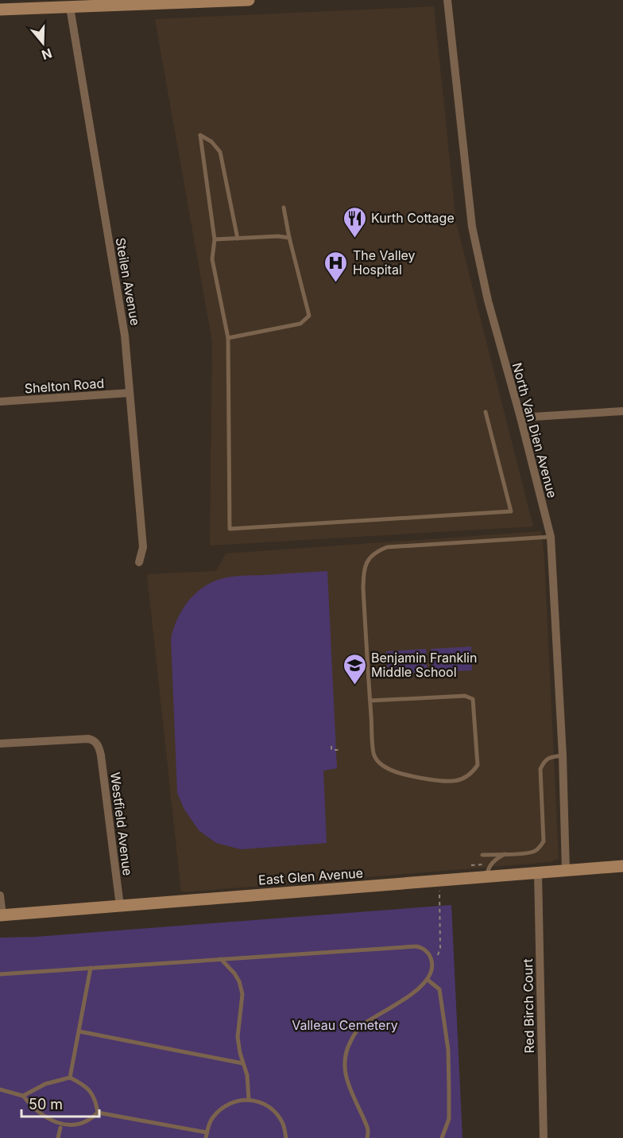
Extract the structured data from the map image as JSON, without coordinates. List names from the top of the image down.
{
  "streets": {
    "street": [
      "Steilen Avenue",
      "Shelton Road",
      "North Van Dien Avenue",
      "Westfield Avenue",
      "East Glen Avenue",
      "Red Birch Court"
    ]
  },
  "crossings": [
    ["Steilen Avenue", "Shelton Road"],
    ["North Van Dien Avenue", "East Glen Avenue"],
    ["Westfield Avenue", "East Glen Avenue"],
    ["East Glen Avenue", "Red Birch Court"]
  ],
  "parks": ["Valleau Cemetery"],
  "places": {
    "restaurant": ["Kurth Cottage"],
    "hospital": ["The Valley Hospital"],
    "school or university": ["Benjamin Franklin Middle School"]
  },
  "scale_bar": "50 m",
  "north": "bottom"
}
